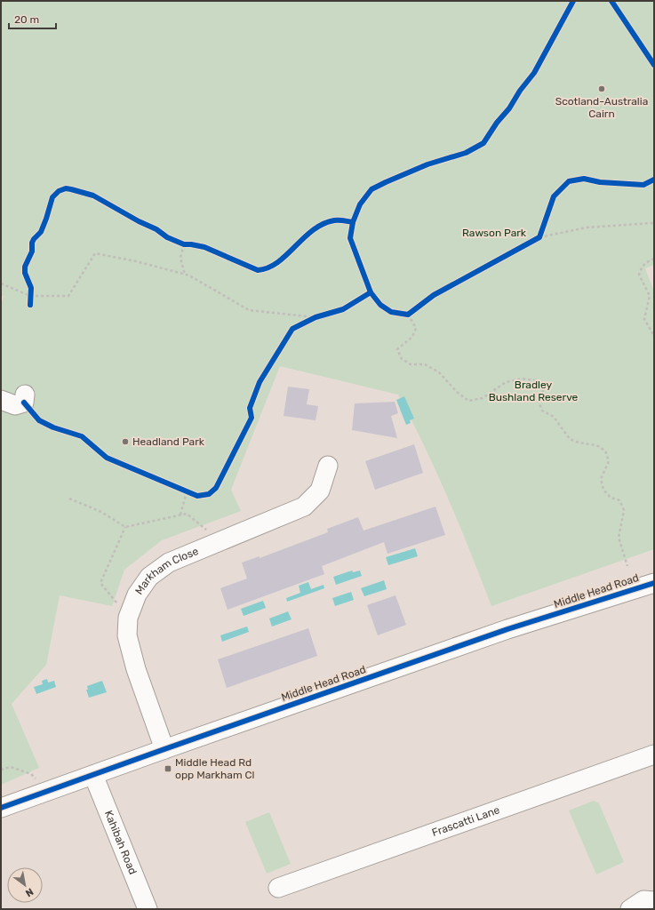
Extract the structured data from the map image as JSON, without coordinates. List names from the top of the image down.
{
  "streets": {
    "street": [
      "Markham Close",
      "Middle Head Road",
      "Frascatti Lane",
      "Kahibah Road"
    ]
  },
  "crossings": [
    ["Markham Close", "Middle Head Road"],
    ["Middle Head Road", "Kahibah Road"]
  ],
  "parks": ["Rawson Park", "Bradley Bushland Reserve"],
  "places": {
    "other": ["Scotland-Australia Cairn", "Headland Park"],
    "transit": ["Middle Head Rd opp Markham Cl"]
  },
  "scale_bar": "20 m",
  "north": "bottom right"
}
